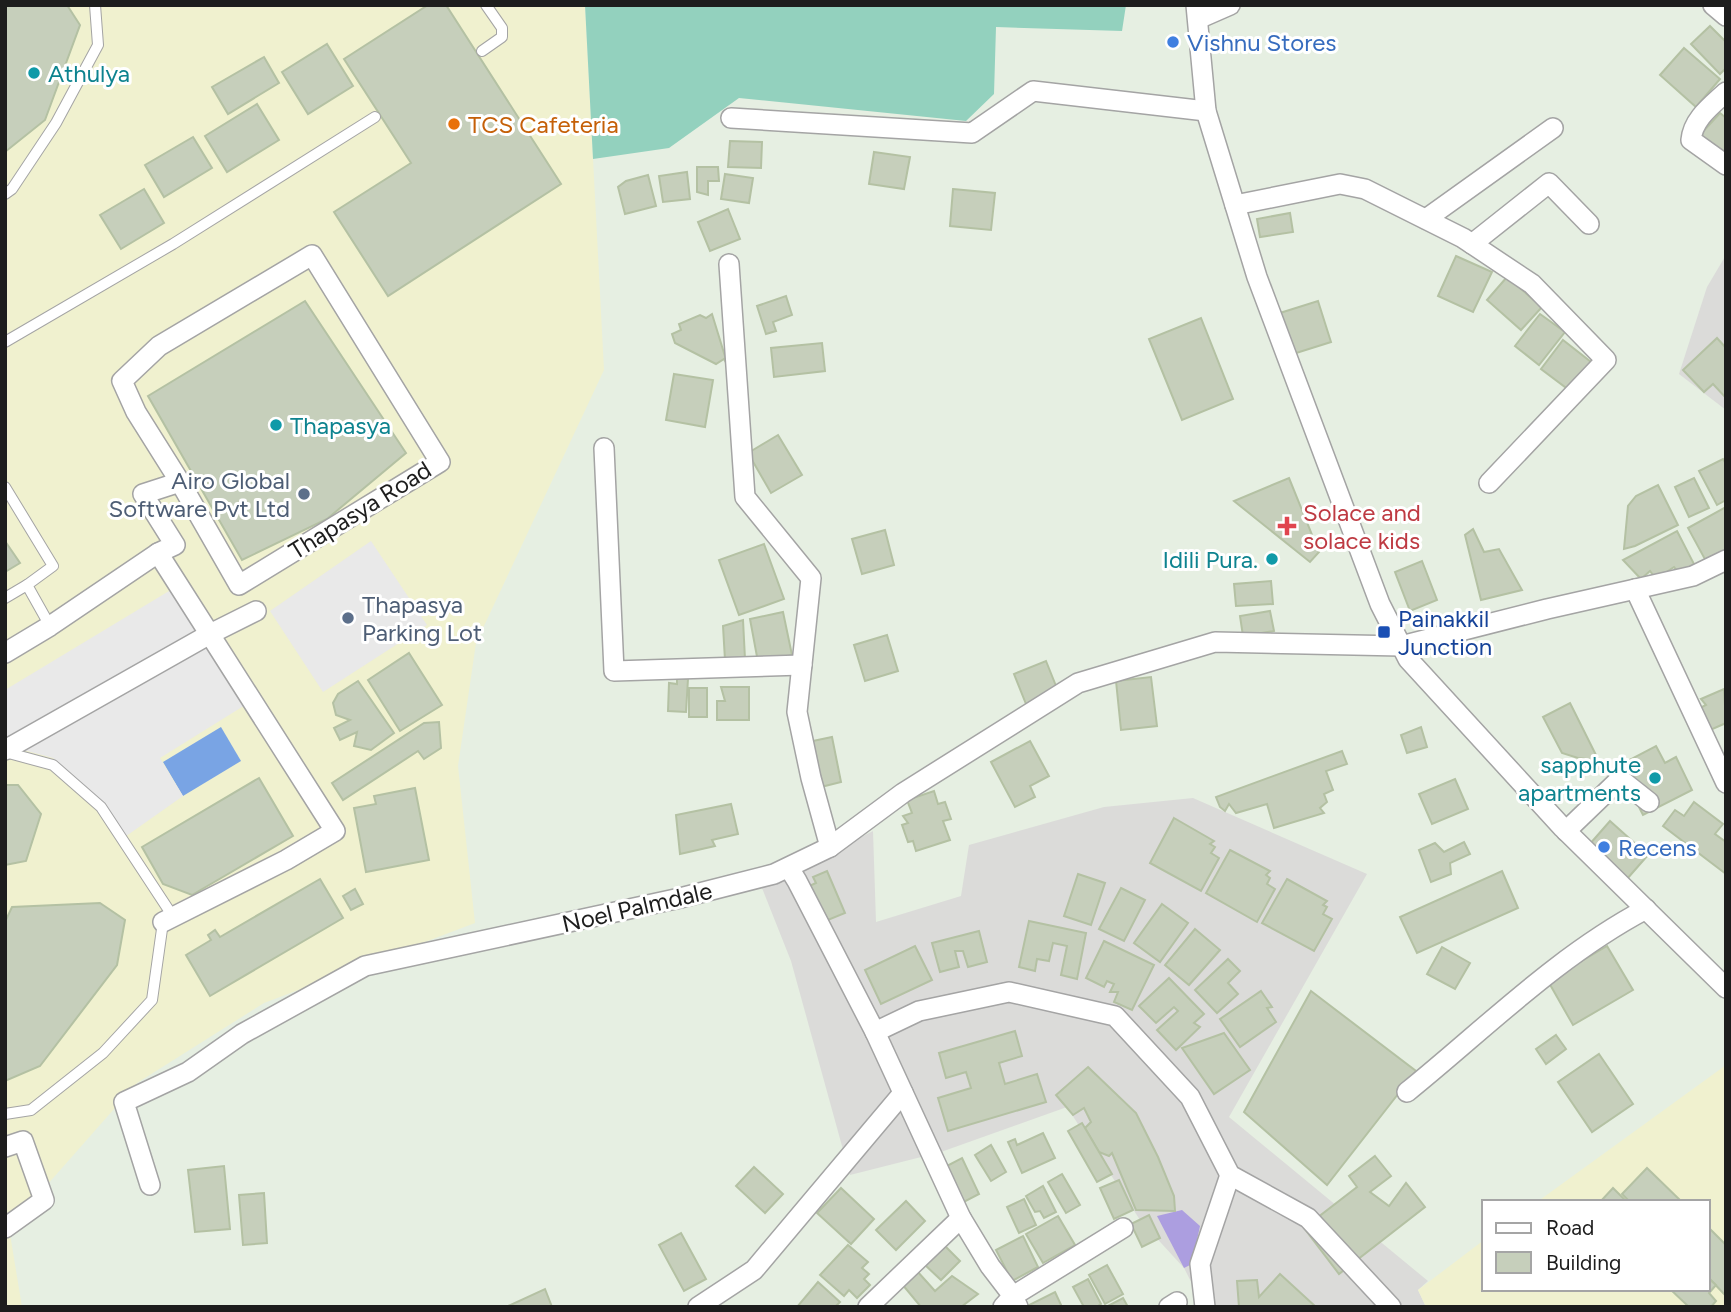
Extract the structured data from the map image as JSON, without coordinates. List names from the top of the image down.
{
  "streets": {
    "street": ["Thapasya Road", "Noel Palmdale"]
  },
  "places": {
    "other": [
      "Vishnu Stores",
      "Athulya",
      "TCS Cafeteria",
      "Thapasya",
      "Airo Global Software Pvt Ltd",
      "Idili Pura.",
      "Thapasya Parking Lot",
      "sapphute apartments",
      "Recens"
    ],
    "health": ["Solace and solace kids"],
    "transit": ["Painakkil Junction"]
  },
  "legend": ["Road", "Building"]
}
